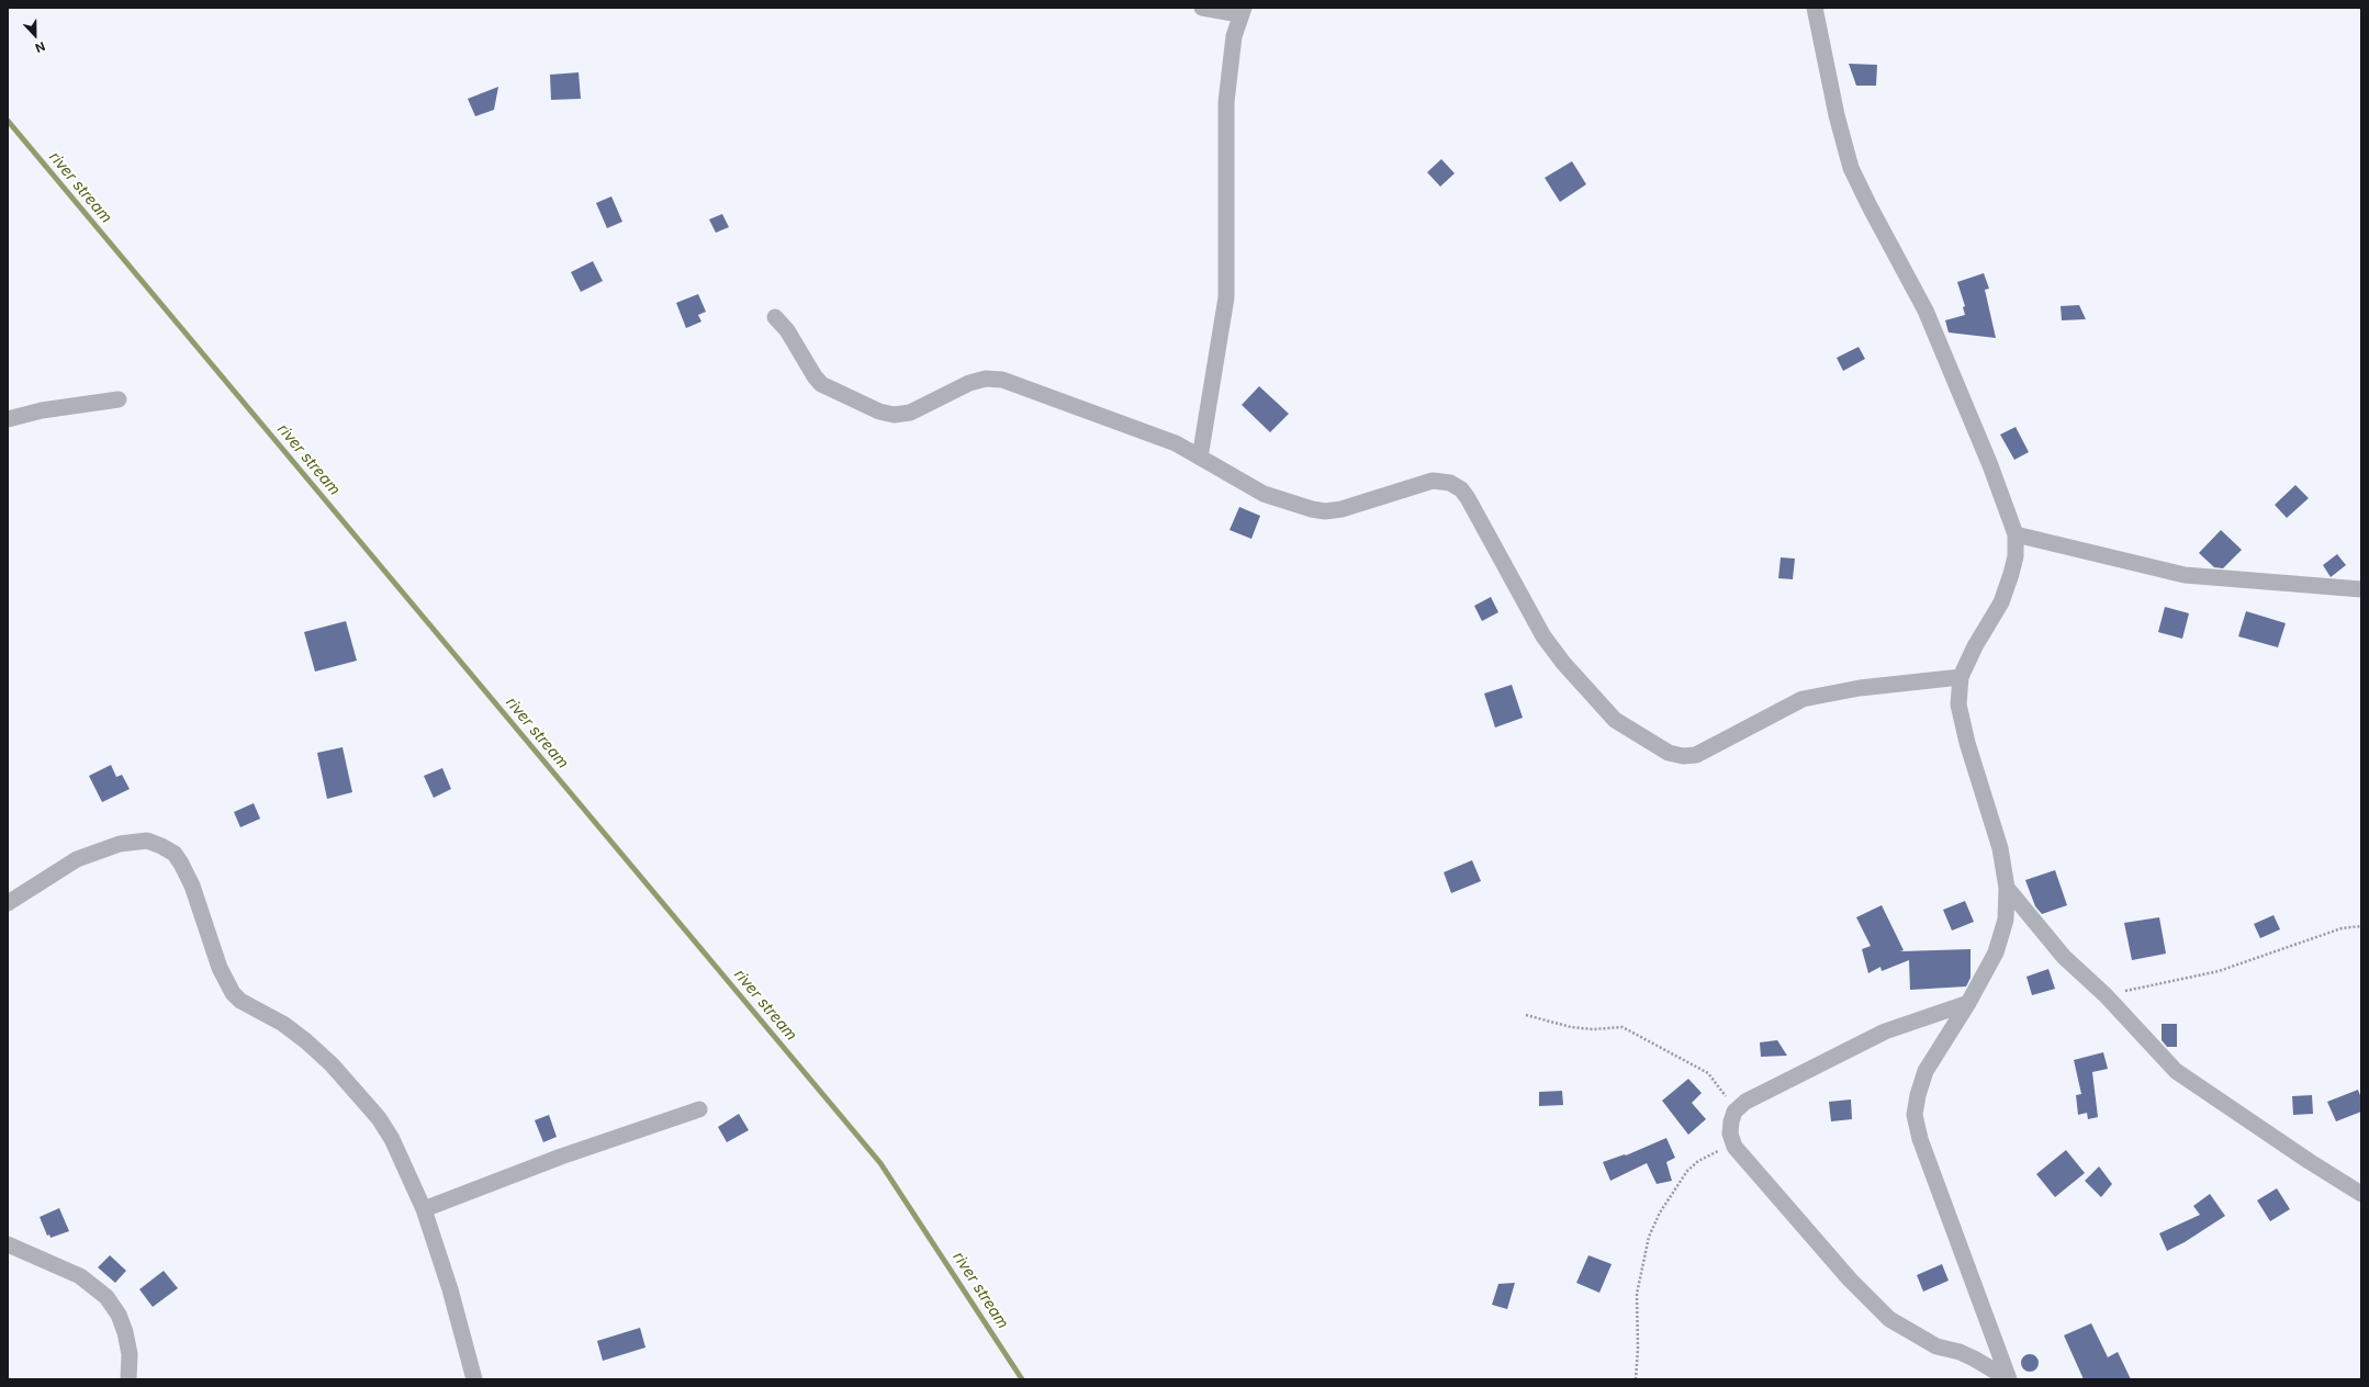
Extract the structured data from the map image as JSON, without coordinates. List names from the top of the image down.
{
  "water": ["river stream"],
  "north": "bottom"
}
